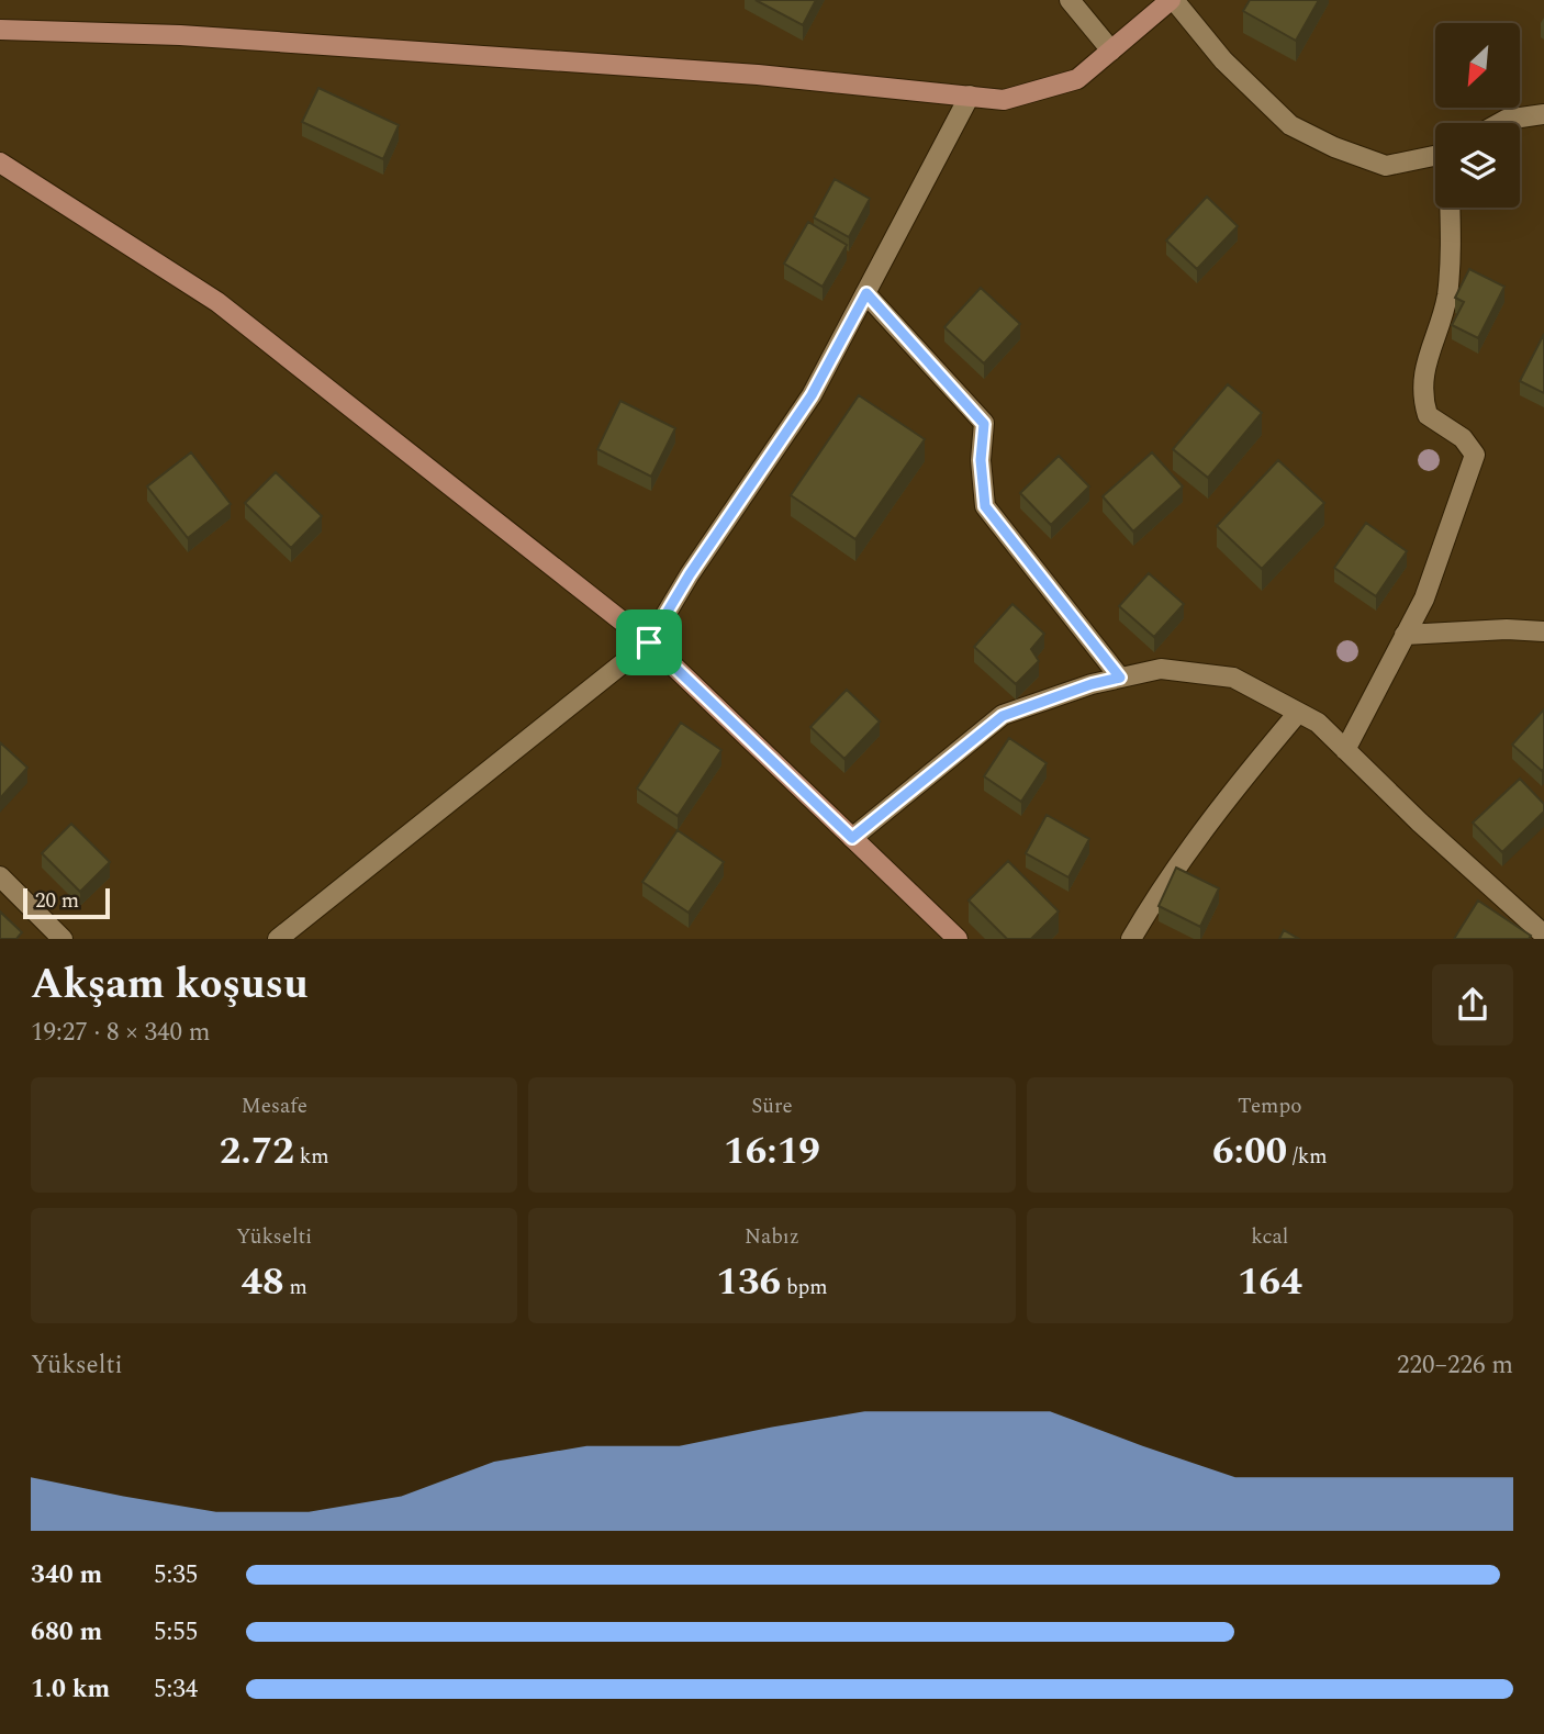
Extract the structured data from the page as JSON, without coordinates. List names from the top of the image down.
{
  "scale_bar": "20 m",
  "north": "bottom left",
  "page": {
    "scale": "20 m",
    "heading": ["Akşam koşusu", "19:27 · 8 × 340 m"],
    "stats": [
      ["Mesafe", "2.72 km"],
      ["Süre", "16:19"],
      ["Tempo", "6:00 /km"],
      ["Yükselti", "48 m"],
      ["Nabız", "136 bpm"],
      ["kcal", "164"]
    ],
    "chart": ["Yükselti", "220–226 m"],
    "list": [
      {
        "name": "340 m",
        "note": "5:35"
      },
      {
        "name": "680 m",
        "note": "5:55"
      },
      {
        "name": "1.0 km",
        "note": "5:34"
      }
    ]
  }
}
